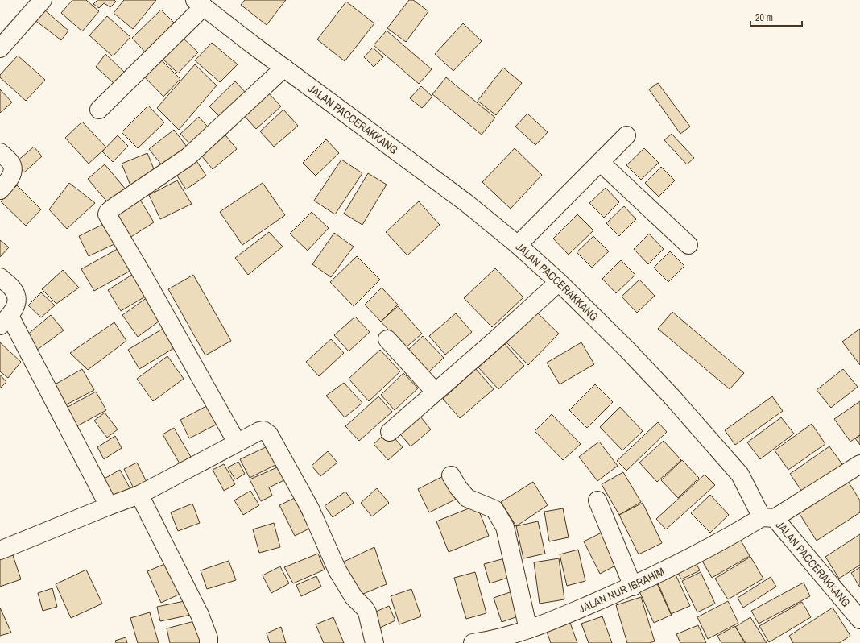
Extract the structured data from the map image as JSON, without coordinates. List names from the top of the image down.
{
  "streets": {
    "street": ["JALAN PACCERAKKANG", "JALAN NUR IBRAHIM"]
  },
  "crossings": [
    ["JALAN PACCERAKKANG", "JALAN NUR IBRAHIM"]
  ],
  "scale_bar": "20 m"
}
